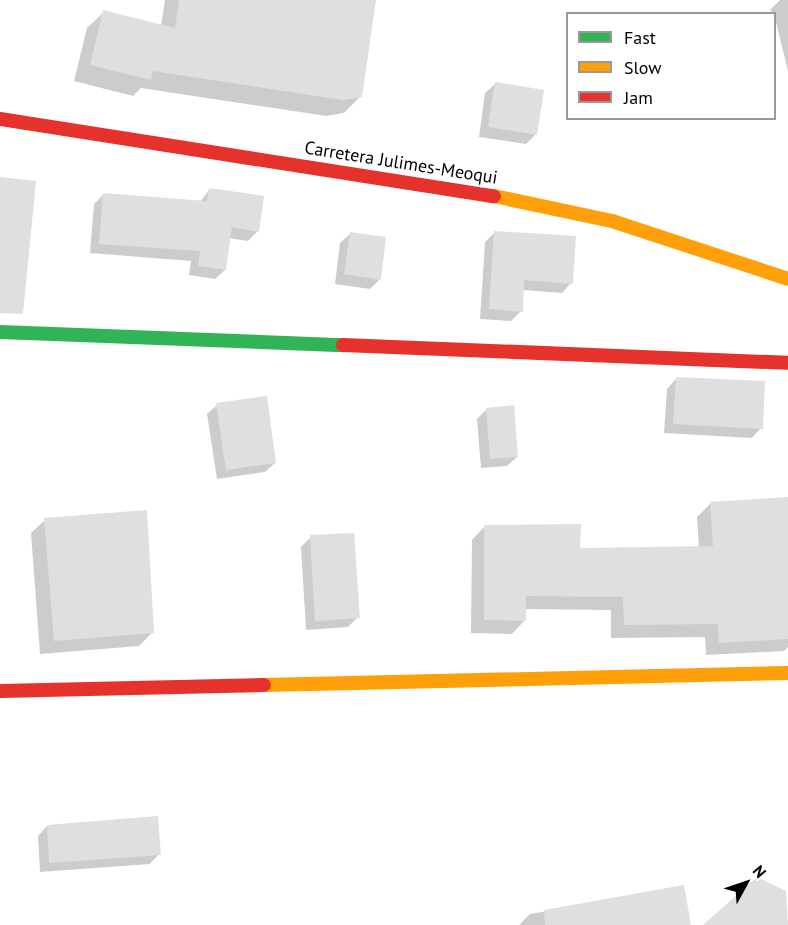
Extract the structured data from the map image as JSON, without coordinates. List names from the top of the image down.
{
  "streets": {
    "street": ["Carretera Julimes-Meoqui"]
  },
  "legend": ["Fast", "Slow", "Jam"],
  "north": "top right"
}
